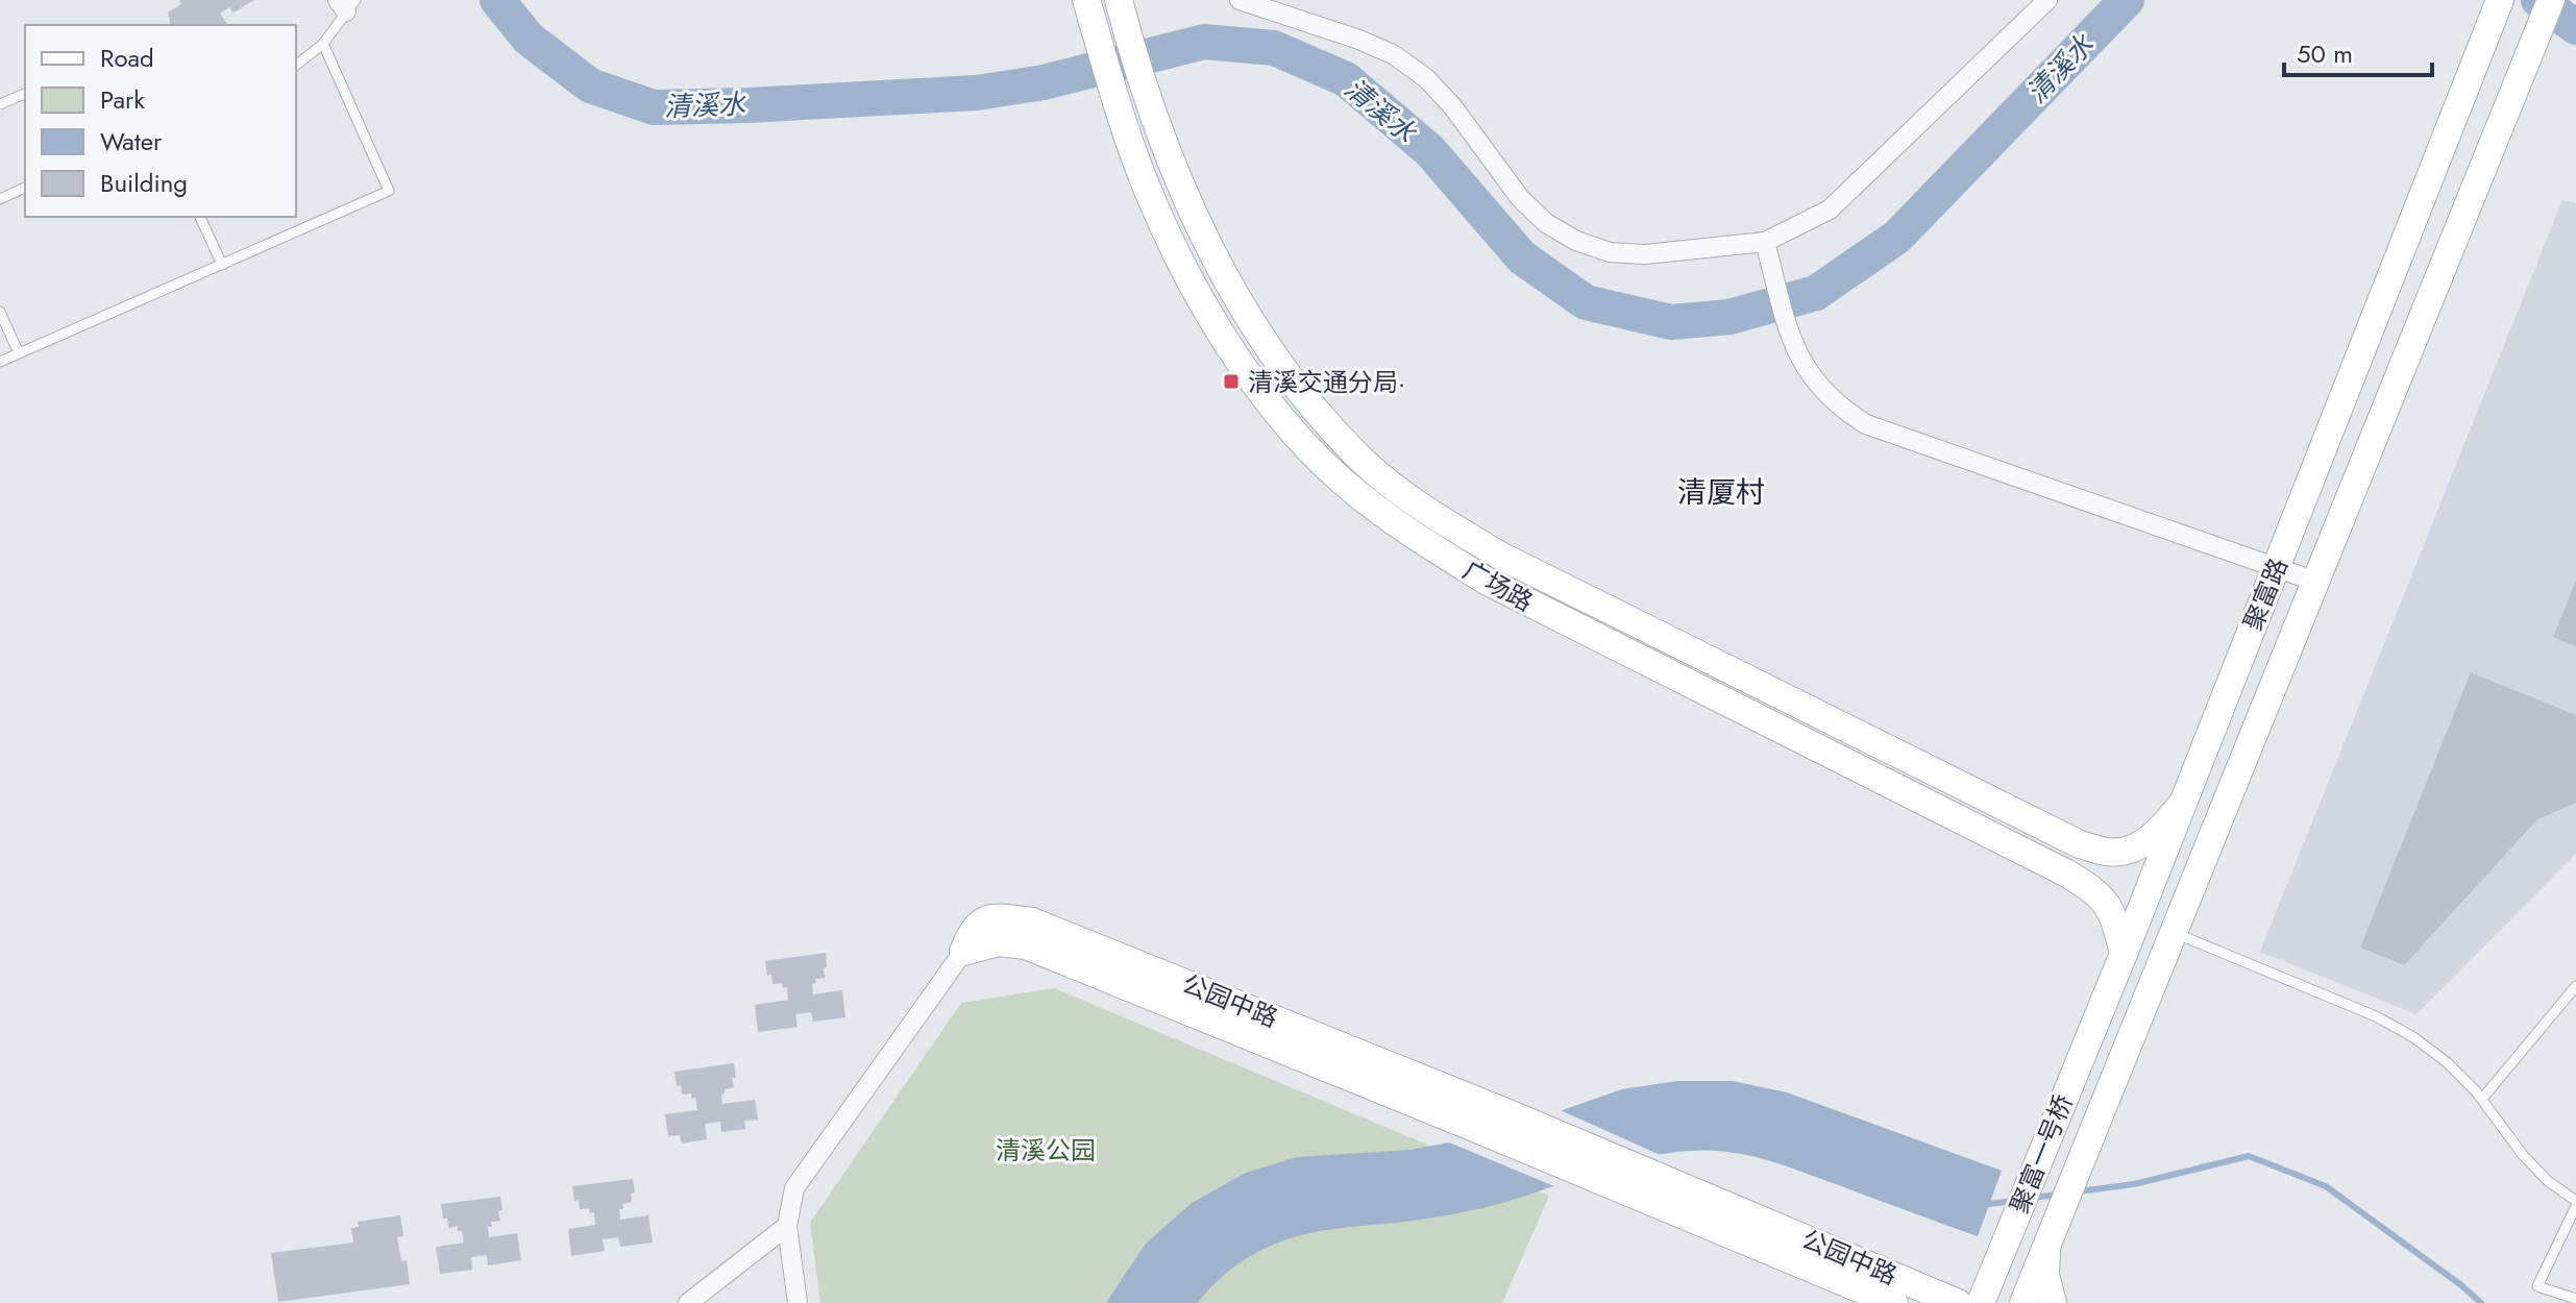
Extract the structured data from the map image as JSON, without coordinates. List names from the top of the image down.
{
  "streets": {
    "street": [
      "广场路",
      "聚富路",
      "公园中路",
      "聚富一号桥"
    ]
  },
  "crossings": [
    ["广场路", "聚富路"],
    ["聚富路", "聚富一号桥"]
  ],
  "districts": ["清厦村"],
  "water": ["清溪水"],
  "parks": ["清溪公园"],
  "places": {
    "transit": ["清溪交通分局·"]
  },
  "legend": [
    "Road",
    "Park",
    "Water",
    "Building"
  ],
  "scale_bar": "50 m"
}
